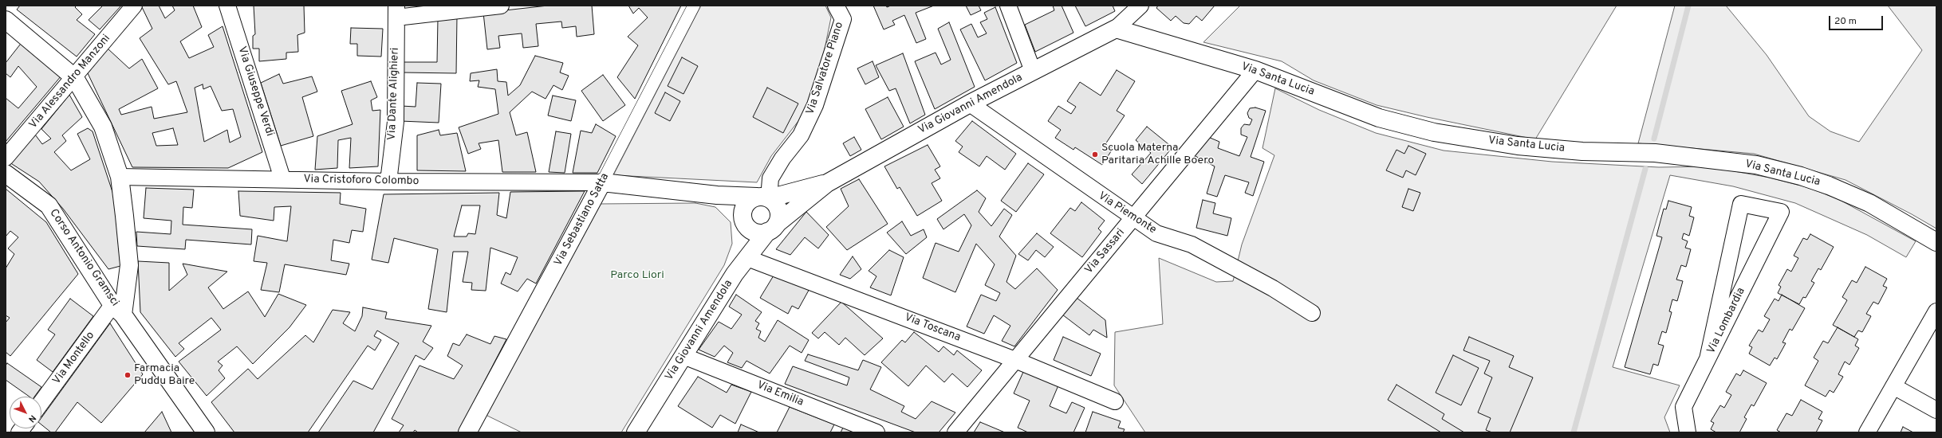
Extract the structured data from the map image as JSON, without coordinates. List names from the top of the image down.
{
  "streets": {
    "street": [
      "Via Salvatore Piano",
      "Via Santa Lucia",
      "Via Alessandro Manzoni",
      "Via Giuseppe Verdi",
      "Via Dante Alighieri",
      "Via Giovanni Amendola",
      "Via Cristoforo Colombo",
      "Via Piemonte",
      "Via Sebastiano Satta",
      "Via Sassari",
      "Corso Antonio Gramsci",
      "Via Lombardia",
      "Via Toscana",
      "Via Montello",
      "Via Emilia"
    ]
  },
  "crossings": [
    ["Via Salvatore Piano", "Via Giovanni Amendola"],
    ["Via Santa Lucia", "Via Giovanni Amendola"],
    ["Via Santa Lucia", "Via Sassari"],
    ["Via Giuseppe Verdi", "Via Cristoforo Colombo"],
    ["Via Dante Alighieri", "Via Cristoforo Colombo"],
    ["Via Giovanni Amendola", "Via Piemonte"],
    ["Via Giovanni Amendola", "Via Toscana"],
    ["Via Giovanni Amendola", "Via Emilia"],
    ["Via Cristoforo Colombo", "Via Sebastiano Satta"],
    ["Via Piemonte", "Via Sassari"],
    ["Via Sassari", "Via Toscana"],
    ["Corso Antonio Gramsci", "Via Montello"]
  ],
  "parks": ["Parco Liori"],
  "places": ["Scuola Materna Paritaria Achille Boero", "Farmacia Puddu Baire"],
  "scale_bar": "20 m",
  "north": "bottom right"
}
